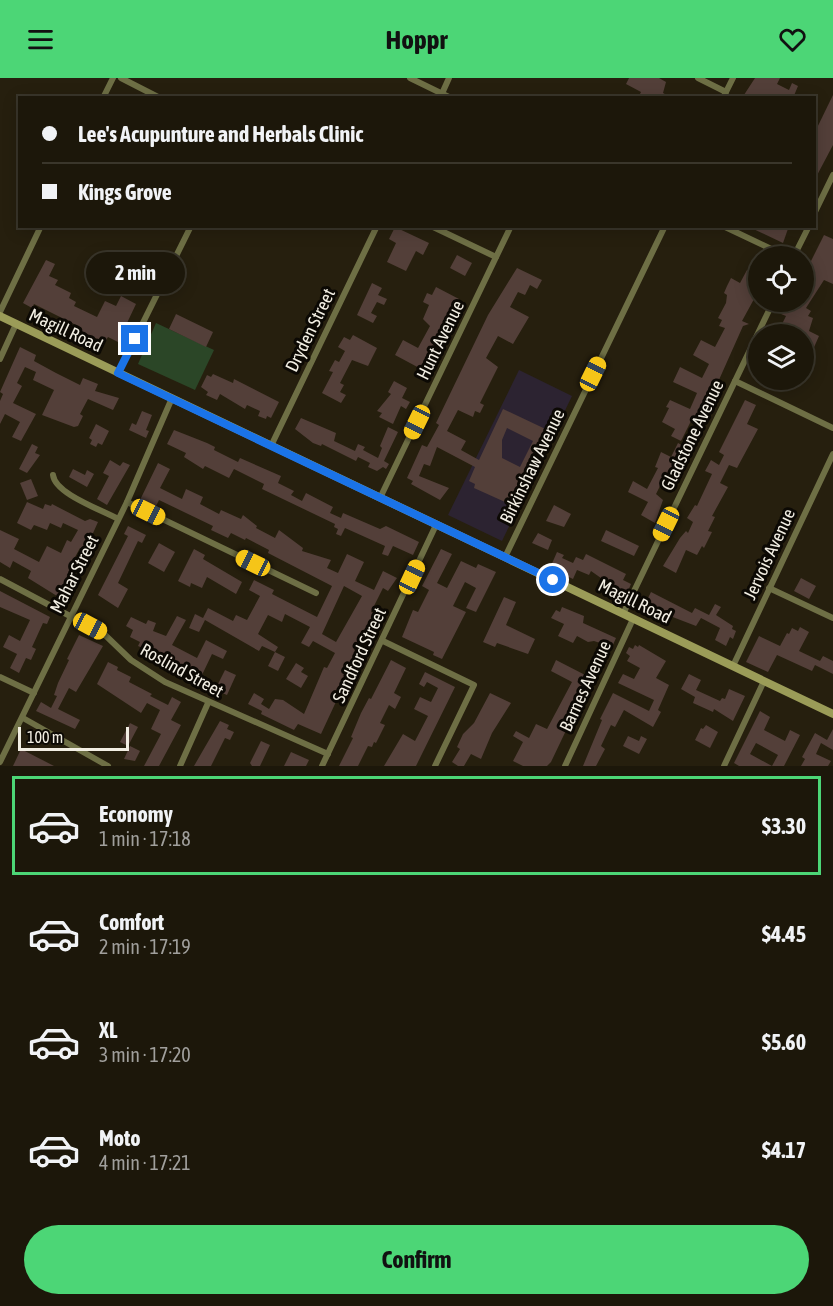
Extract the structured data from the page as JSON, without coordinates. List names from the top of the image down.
{
  "streets": {
    "main road": ["Magill Road"],
    "street": [
      "Dryden Street",
      "Hunt Avenue",
      "Gladstone Avenue",
      "Birkinshaw Avenue",
      "Jervois Avenue",
      "Mahar Street",
      "Sandford Street",
      "Roslind Street",
      "Barnes Avenue"
    ]
  },
  "crossings": [
    ["Magill Road", "Dryden Street"],
    ["Magill Road", "Hunt Avenue"],
    ["Magill Road", "Gladstone Avenue"],
    ["Magill Road", "Birkinshaw Avenue"],
    ["Magill Road", "Jervois Avenue"],
    ["Magill Road", "Mahar Street"],
    ["Magill Road", "Sandford Street"],
    ["Magill Road", "Barnes Avenue"],
    ["Mahar Street", "Roslind Street"],
    ["Sandford Street", "Roslind Street"]
  ],
  "scale_bar": "100 m",
  "page": {
    "header": "Hoppr",
    "banner": ["Lee's Acupunture and Herbals Clinic", "Kings Grove"],
    "bubble": "2 min",
    "scale": "100 m",
    "list": [
      {
        "name": "Economy",
        "note": "1 min · 17:18",
        "value": "$3.30"
      },
      {
        "name": "Comfort",
        "note": "2 min · 17:19",
        "value": "$4.45"
      },
      {
        "name": "XL",
        "note": "3 min · 17:20",
        "value": "$5.60"
      },
      {
        "name": "Moto",
        "note": "4 min · 17:21",
        "value": "$4.17"
      }
    ],
    "buttons": "Confirm"
  }
}
